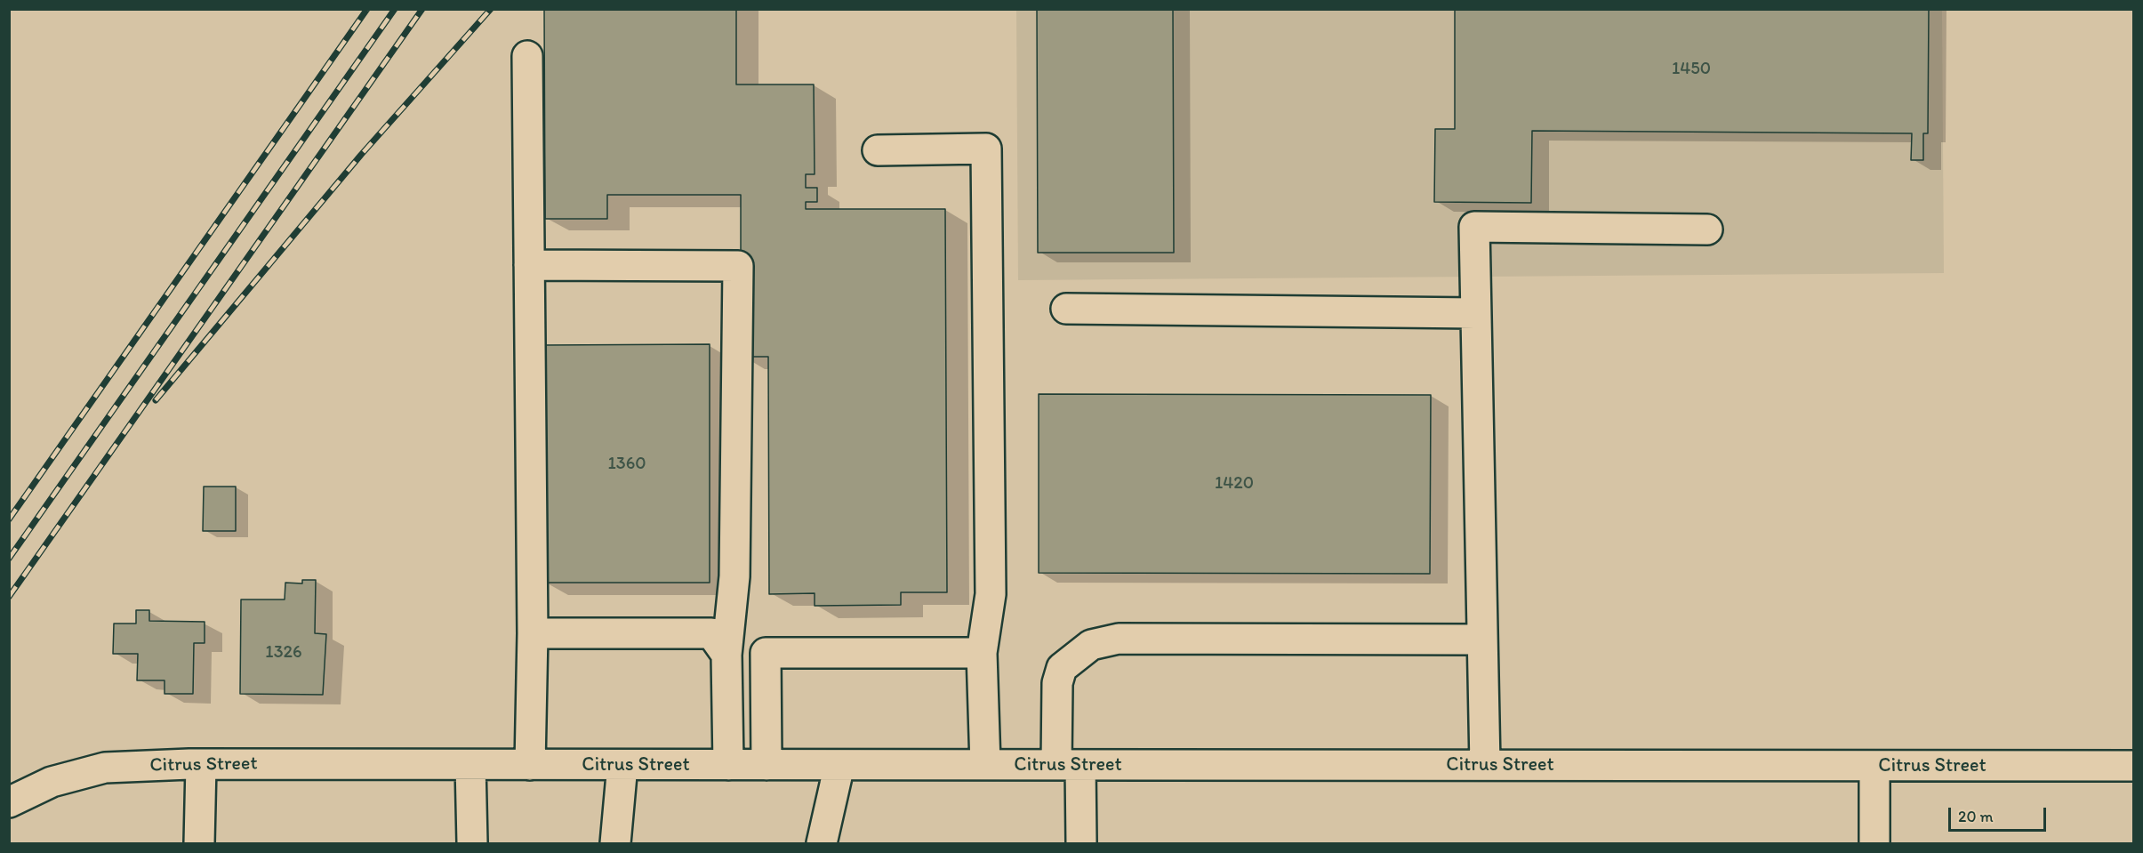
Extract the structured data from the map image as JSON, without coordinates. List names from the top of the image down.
{
  "streets": {
    "street": ["Citrus Street"]
  },
  "house_numbers": [
    "1450",
    "1360",
    "1420",
    "1326"
  ],
  "scale_bar": "20 m"
}
